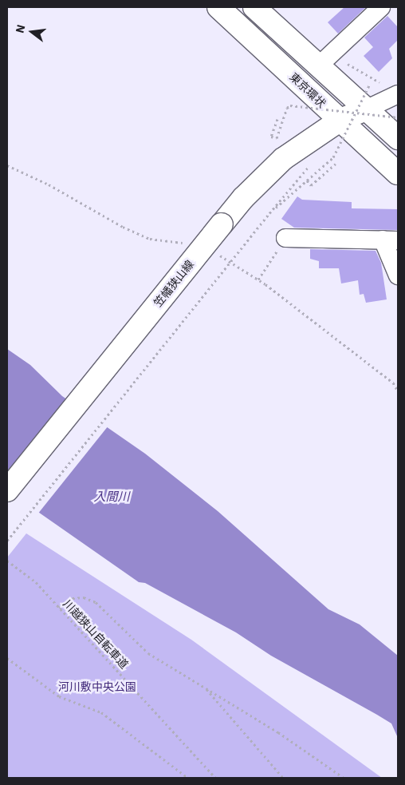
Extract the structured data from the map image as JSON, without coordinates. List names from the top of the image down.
{
  "streets": {
    "main road": ["東京環状", "笠幡狭山線"],
    "path": ["川越狭山自転車道"]
  },
  "crossings": [
    ["東京環状", "笠幡狭山線"]
  ],
  "water": ["入間川"],
  "parks": ["河川敷中央公園"],
  "north": "left"
}
